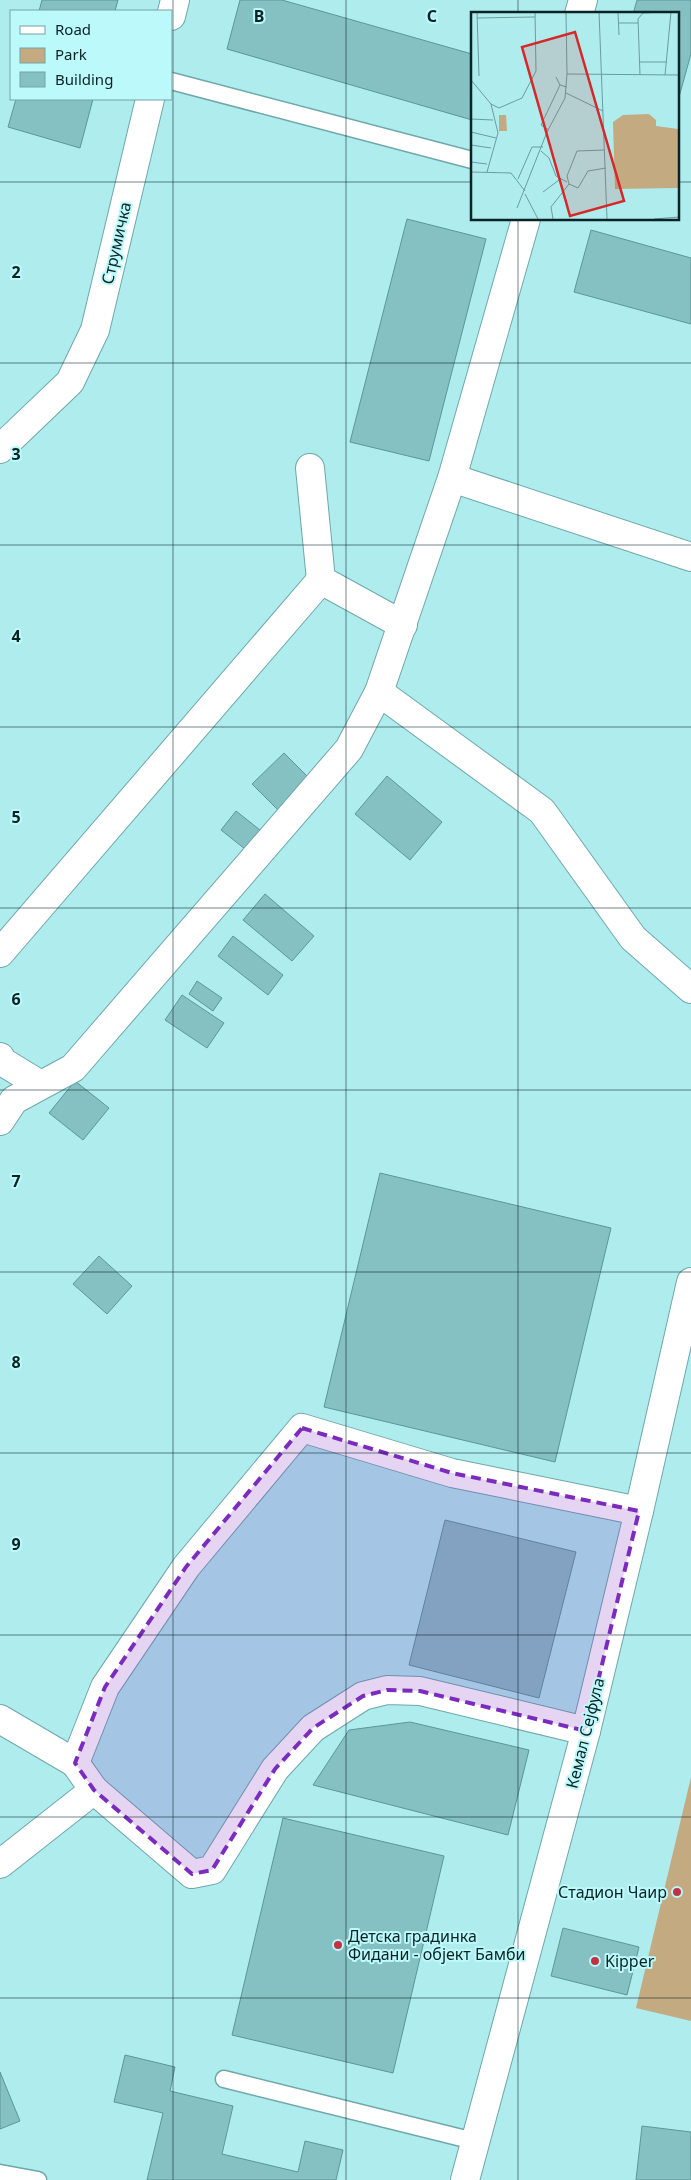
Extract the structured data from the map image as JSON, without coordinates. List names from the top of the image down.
{
  "streets": {
    "street": ["Струмичка", "Кемал Сејфула"]
  },
  "places": ["Стадион Чаир", "Детска градинка Фидани - објект Бамби", "Kipper"],
  "legend": ["Road", "Park", "Building"],
  "grid": {
    "columns": ["B", "C"],
    "rows": [
      "2",
      "3",
      "4",
      "5",
      "6",
      "7",
      "8",
      "9"
    ]
  }
}
